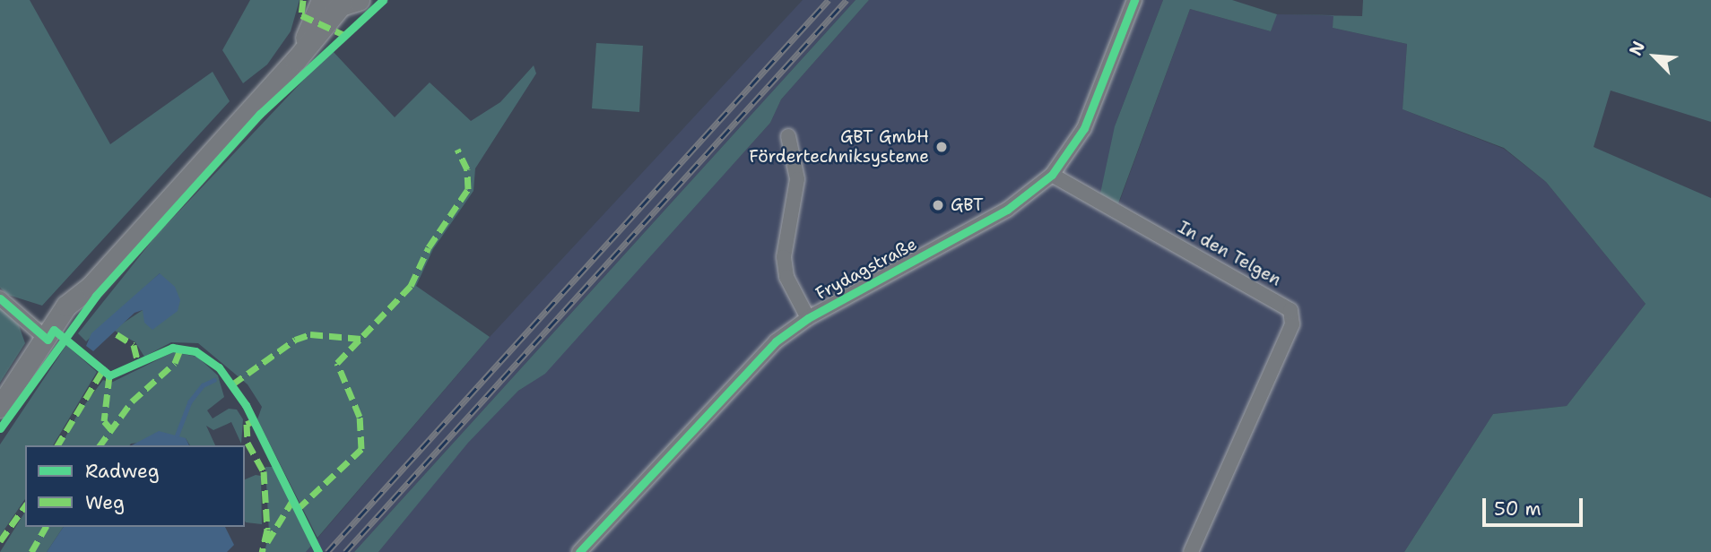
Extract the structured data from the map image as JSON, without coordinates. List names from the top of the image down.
{
  "streets": {
    "street": ["In den Telgen", "Frydagstraße"]
  },
  "crossings": [
    ["In den Telgen", "Frydagstraße"]
  ],
  "places": ["GBT GmbH Fördertechniksysteme", "GBT"],
  "legend": ["Radweg", "Weg"],
  "scale_bar": "50 m",
  "north": "top left"
}
